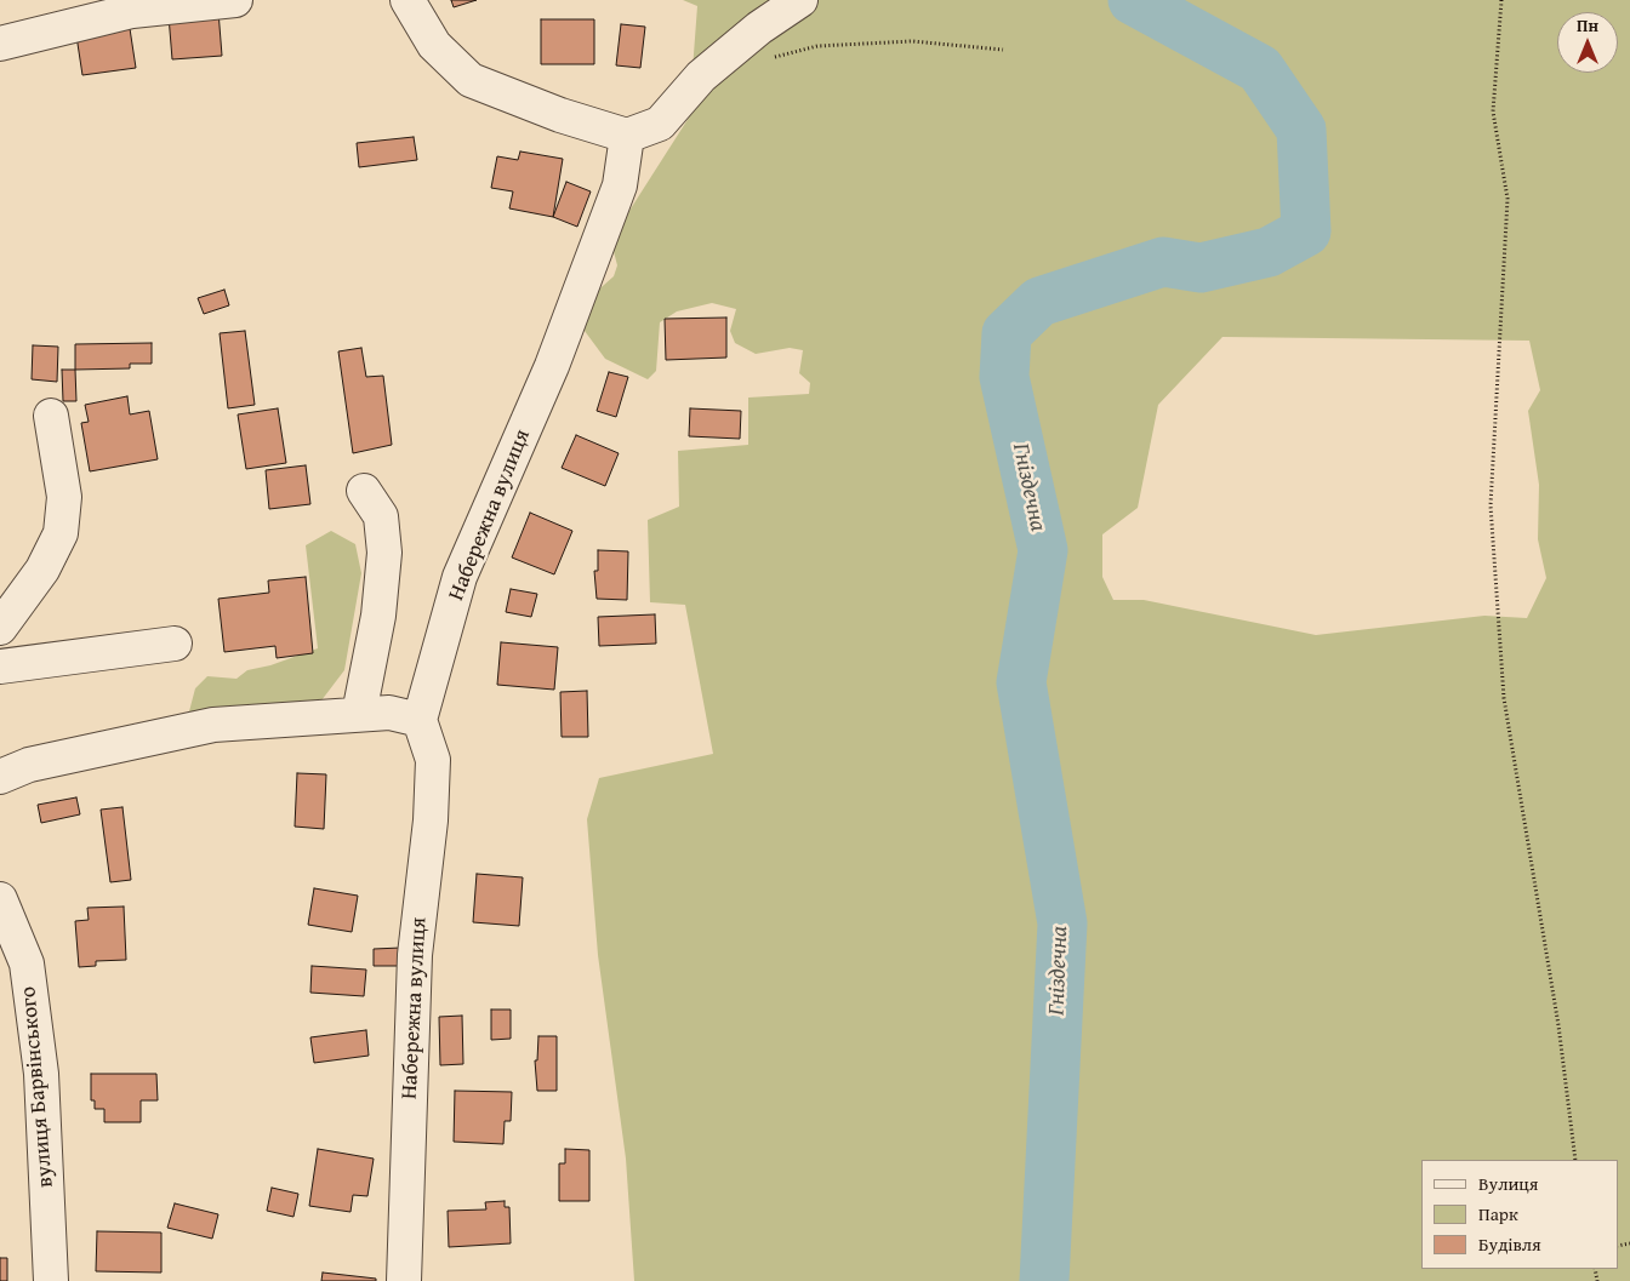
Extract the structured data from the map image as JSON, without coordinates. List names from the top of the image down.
{
  "streets": {
    "street": ["Набережна вулиця", "вулиця Барвінського"]
  },
  "water": ["Гніздечна"],
  "legend": ["Вулиця", "Парк", "Будівля"],
  "north": "top"
}
